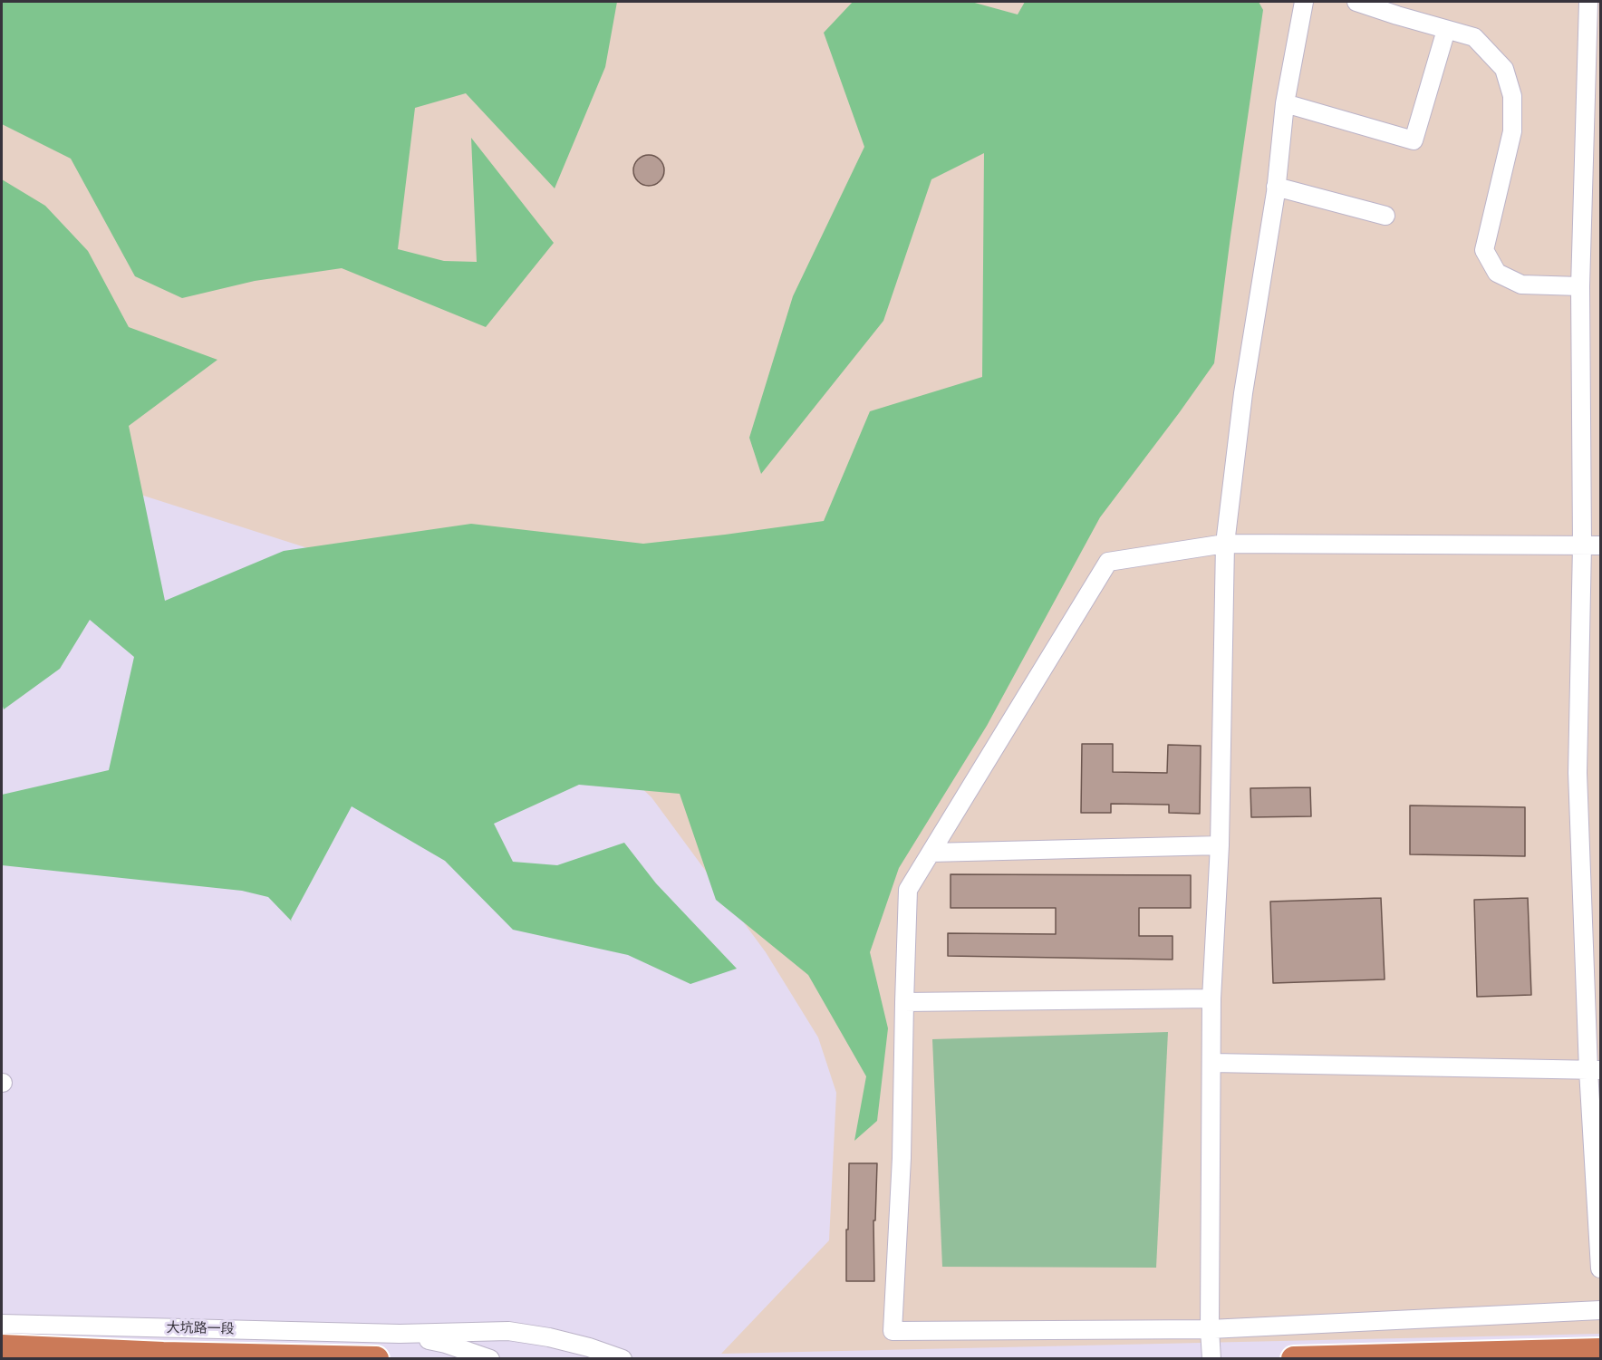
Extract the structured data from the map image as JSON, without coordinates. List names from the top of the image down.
{
  "streets": {
    "street": ["大坑路一段"]
  }
}
